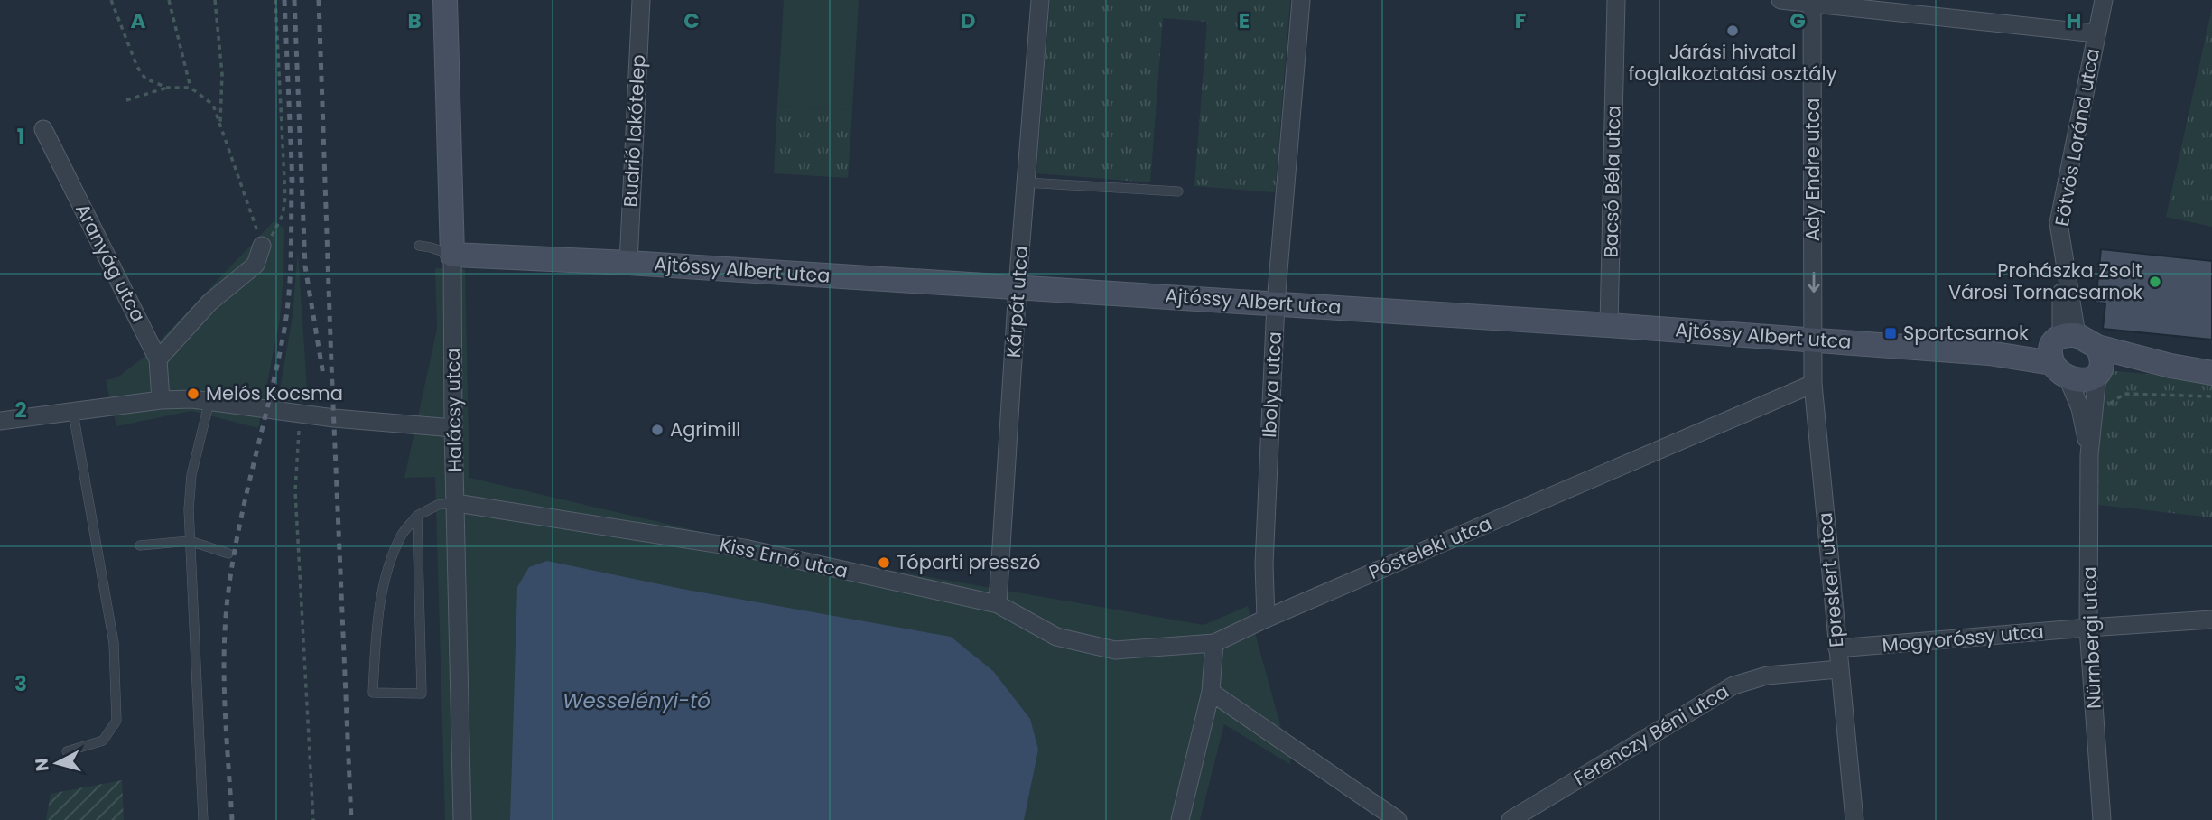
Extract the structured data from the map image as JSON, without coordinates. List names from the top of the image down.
{
  "streets": {
    "main road": ["Ajtóssy Albert utca", "Halácsy utca"],
    "street": [
      "Budrió lakótelep",
      "Eötvös Loránd utca",
      "Ady Endre utca",
      "Bacsó Béla utca",
      "Aranyág utca",
      "Kárpát utca",
      "Ibolya utca",
      "Pósteleki utca",
      "Kiss Ernő utca",
      "Epreskert utca",
      "Nürnbergi utca",
      "Mogyoróssy utca",
      "Ferenczy Béni utca"
    ]
  },
  "crossings": [
    ["Budrió lakótelep", "Ajtóssy Albert utca"],
    ["Eötvös Loránd utca", "Ajtóssy Albert utca"],
    ["Eötvös Loránd utca", "Nürnbergi utca"],
    ["Ady Endre utca", "Ajtóssy Albert utca"],
    ["Ady Endre utca", "Epreskert utca"],
    ["Bacsó Béla utca", "Ajtóssy Albert utca"],
    ["Ajtóssy Albert utca", "Kárpát utca"],
    ["Ajtóssy Albert utca", "Ibolya utca"],
    ["Ajtóssy Albert utca", "Halácsy utca"],
    ["Ajtóssy Albert utca", "Epreskert utca"],
    ["Ajtóssy Albert utca", "Nürnbergi utca"],
    ["Kárpát utca", "Kiss Ernő utca"],
    ["Ibolya utca", "Pósteleki utca"],
    ["Halácsy utca", "Kiss Ernő utca"],
    ["Pósteleki utca", "Kiss Ernő utca"],
    ["Pósteleki utca", "Epreskert utca"],
    ["Epreskert utca", "Mogyoróssy utca"],
    ["Epreskert utca", "Ferenczy Béni utca"],
    ["Nürnbergi utca", "Mogyoróssy utca"]
  ],
  "one_way": ["Ady Endre utca"],
  "water": ["Wesselényi-tó"],
  "places": {
    "other": [
      "Járási hivatal foglalkoztatási osztály",
      "Prohászka Zsolt Városi Tornacsarnok",
      "Melós Kocsma",
      "Agrimill",
      "Tóparti presszó"
    ],
    "transit": ["Sportcsarnok"]
  },
  "north": "left",
  "grid": {
    "columns": [
      "A",
      "B",
      "C",
      "D",
      "E",
      "F",
      "G",
      "H"
    ],
    "rows": ["1", "2", "3"]
  }
}
